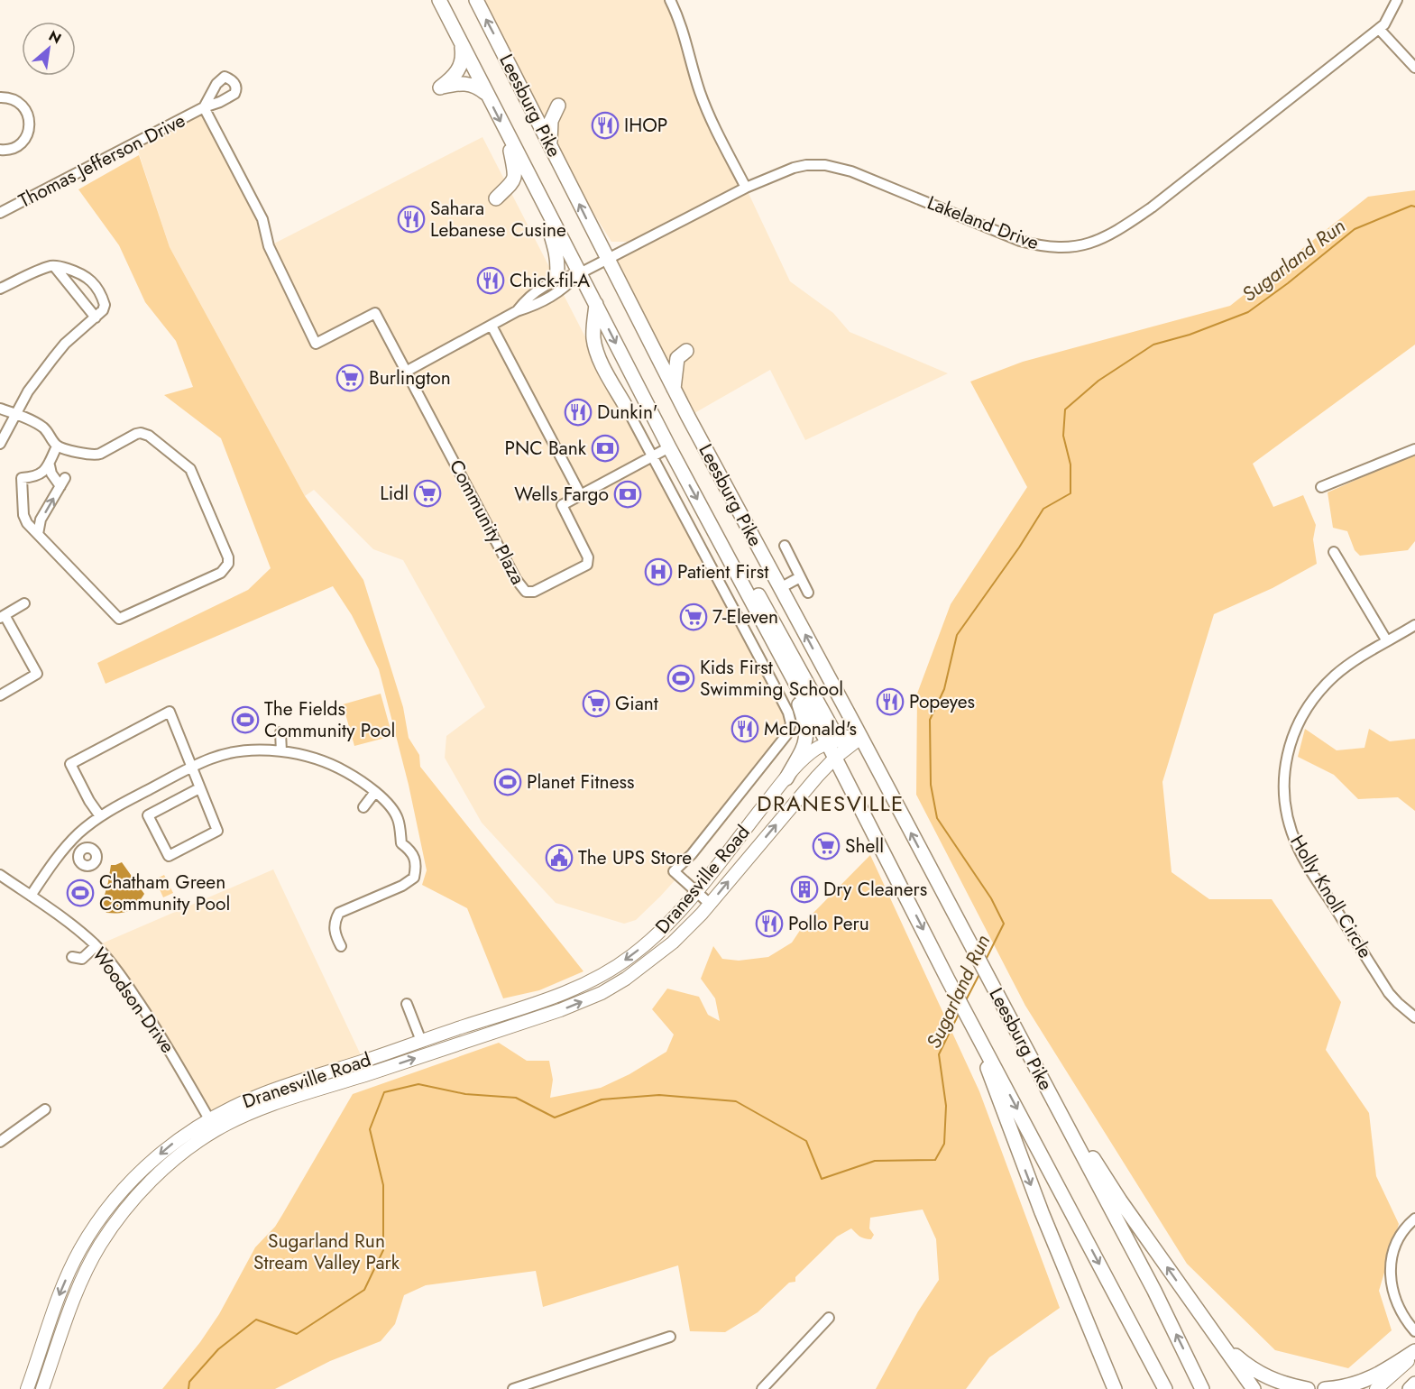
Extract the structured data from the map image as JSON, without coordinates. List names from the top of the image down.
{
  "streets": {
    "highway": ["Leesburg Pike"],
    "main road": ["Dranesville Road"],
    "street": [
      "Thomas Jefferson Drive",
      "Lakeland Drive",
      "Community Plaza",
      "Holly Knoll Circle",
      "Woodson Drive"
    ]
  },
  "crossings": [
    ["Leesburg Pike", "Lakeland Drive"],
    ["Leesburg Pike", "Community Plaza"],
    ["Leesburg Pike", "Dranesville Road"],
    ["Thomas Jefferson Drive", "Community Plaza"],
    ["Dranesville Road", "Woodson Drive"]
  ],
  "districts": ["DRANESVILLE"],
  "water": ["Sugarland Run"],
  "parks": ["Sugarland Run Stream Valley Park"],
  "places": {
    "restaurant": [
      "IHOP",
      "Sahara Lebanese Cusine",
      "Chick-fil-A",
      "Dunkin'",
      "Popeyes",
      "McDonald's",
      "Pollo Peru"
    ],
    "supermarket": [
      "Burlington",
      "Lidl",
      "7-Eleven",
      "Giant",
      "Shell"
    ],
    "bank": ["PNC Bank", "Wells Fargo"],
    "hospital": ["Patient First"],
    "sports": [
      "Kids First Swimming School",
      "The Fields Community Pool",
      "Planet Fitness",
      "Chatham Green Community Pool"
    ],
    "public building": ["The UPS Store"],
    "building": ["Dry Cleaners"]
  },
  "north": "top right"
}
